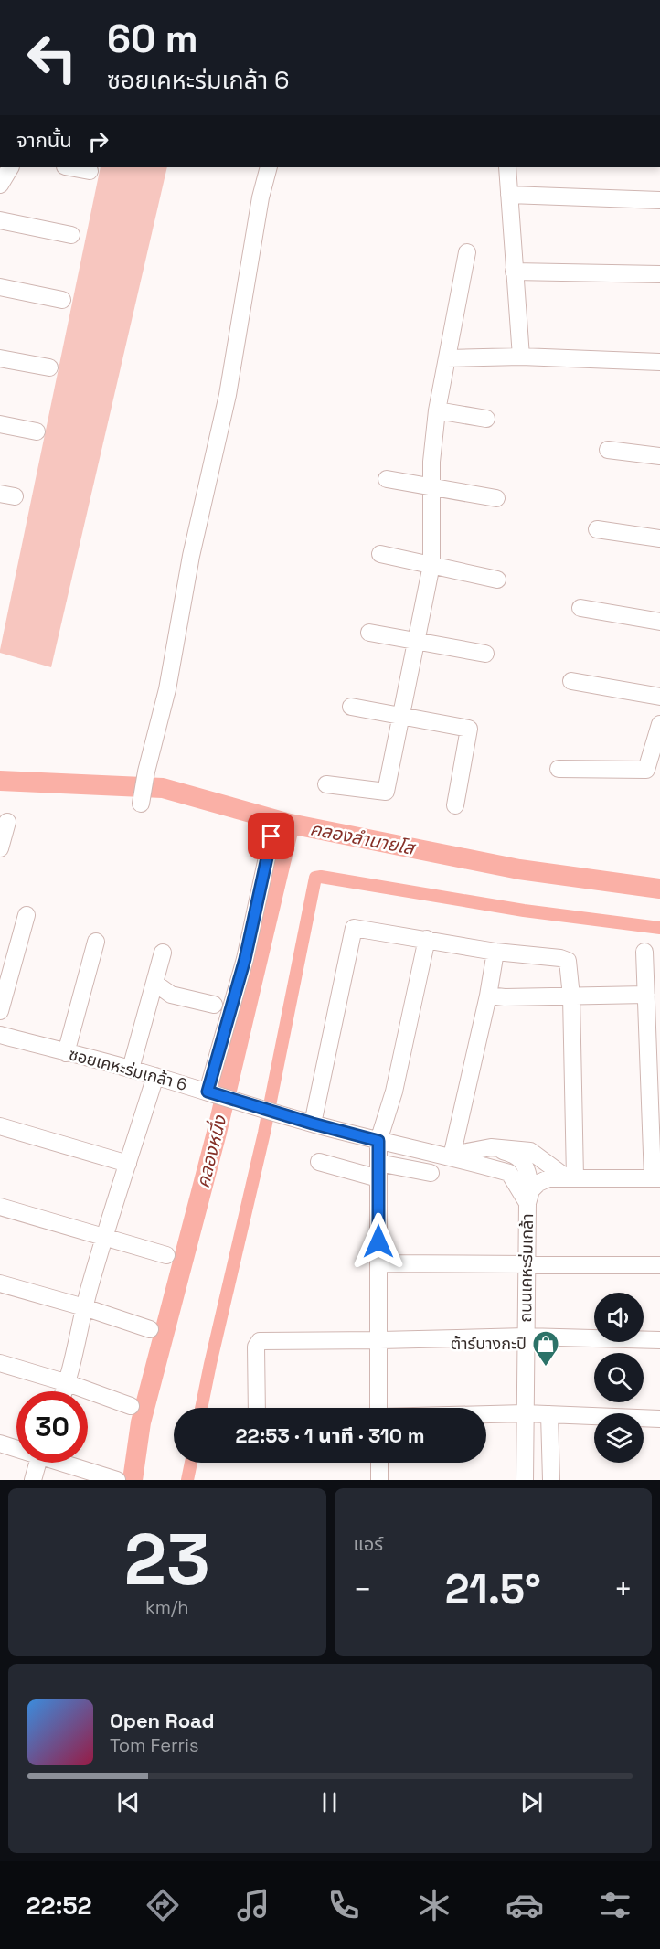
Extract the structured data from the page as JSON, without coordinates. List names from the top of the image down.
{
  "streets": {
    "street": ["ซอยเคหะร่มเกล้า 6", "ถนนเคหะร่มเกล้า"]
  },
  "crossings": [
    ["ซอยเคหะร่มเกล้า 6", "ถนนเคหะร่มเกล้า"]
  ],
  "water": ["คลองลำนายโส", "คลองหนึ่ง"],
  "places": {
    "shop": ["ต้าร์บางกะปิ"]
  },
  "page": {
    "turn": ["60 m", "ซอยเคหะร่มเกล้า 6"],
    "then": "จากนั้น",
    "limit": "30",
    "trip": "22:53 · 1 นาที · 310 m",
    "tile": [
      ["23", "km/h"],
      "แอร์"
    ],
    "heat": ["−", "21.5°", "+"],
    "song": ["Open Road", "Tom Ferris"],
    "tabs": "22:52"
  }
}
